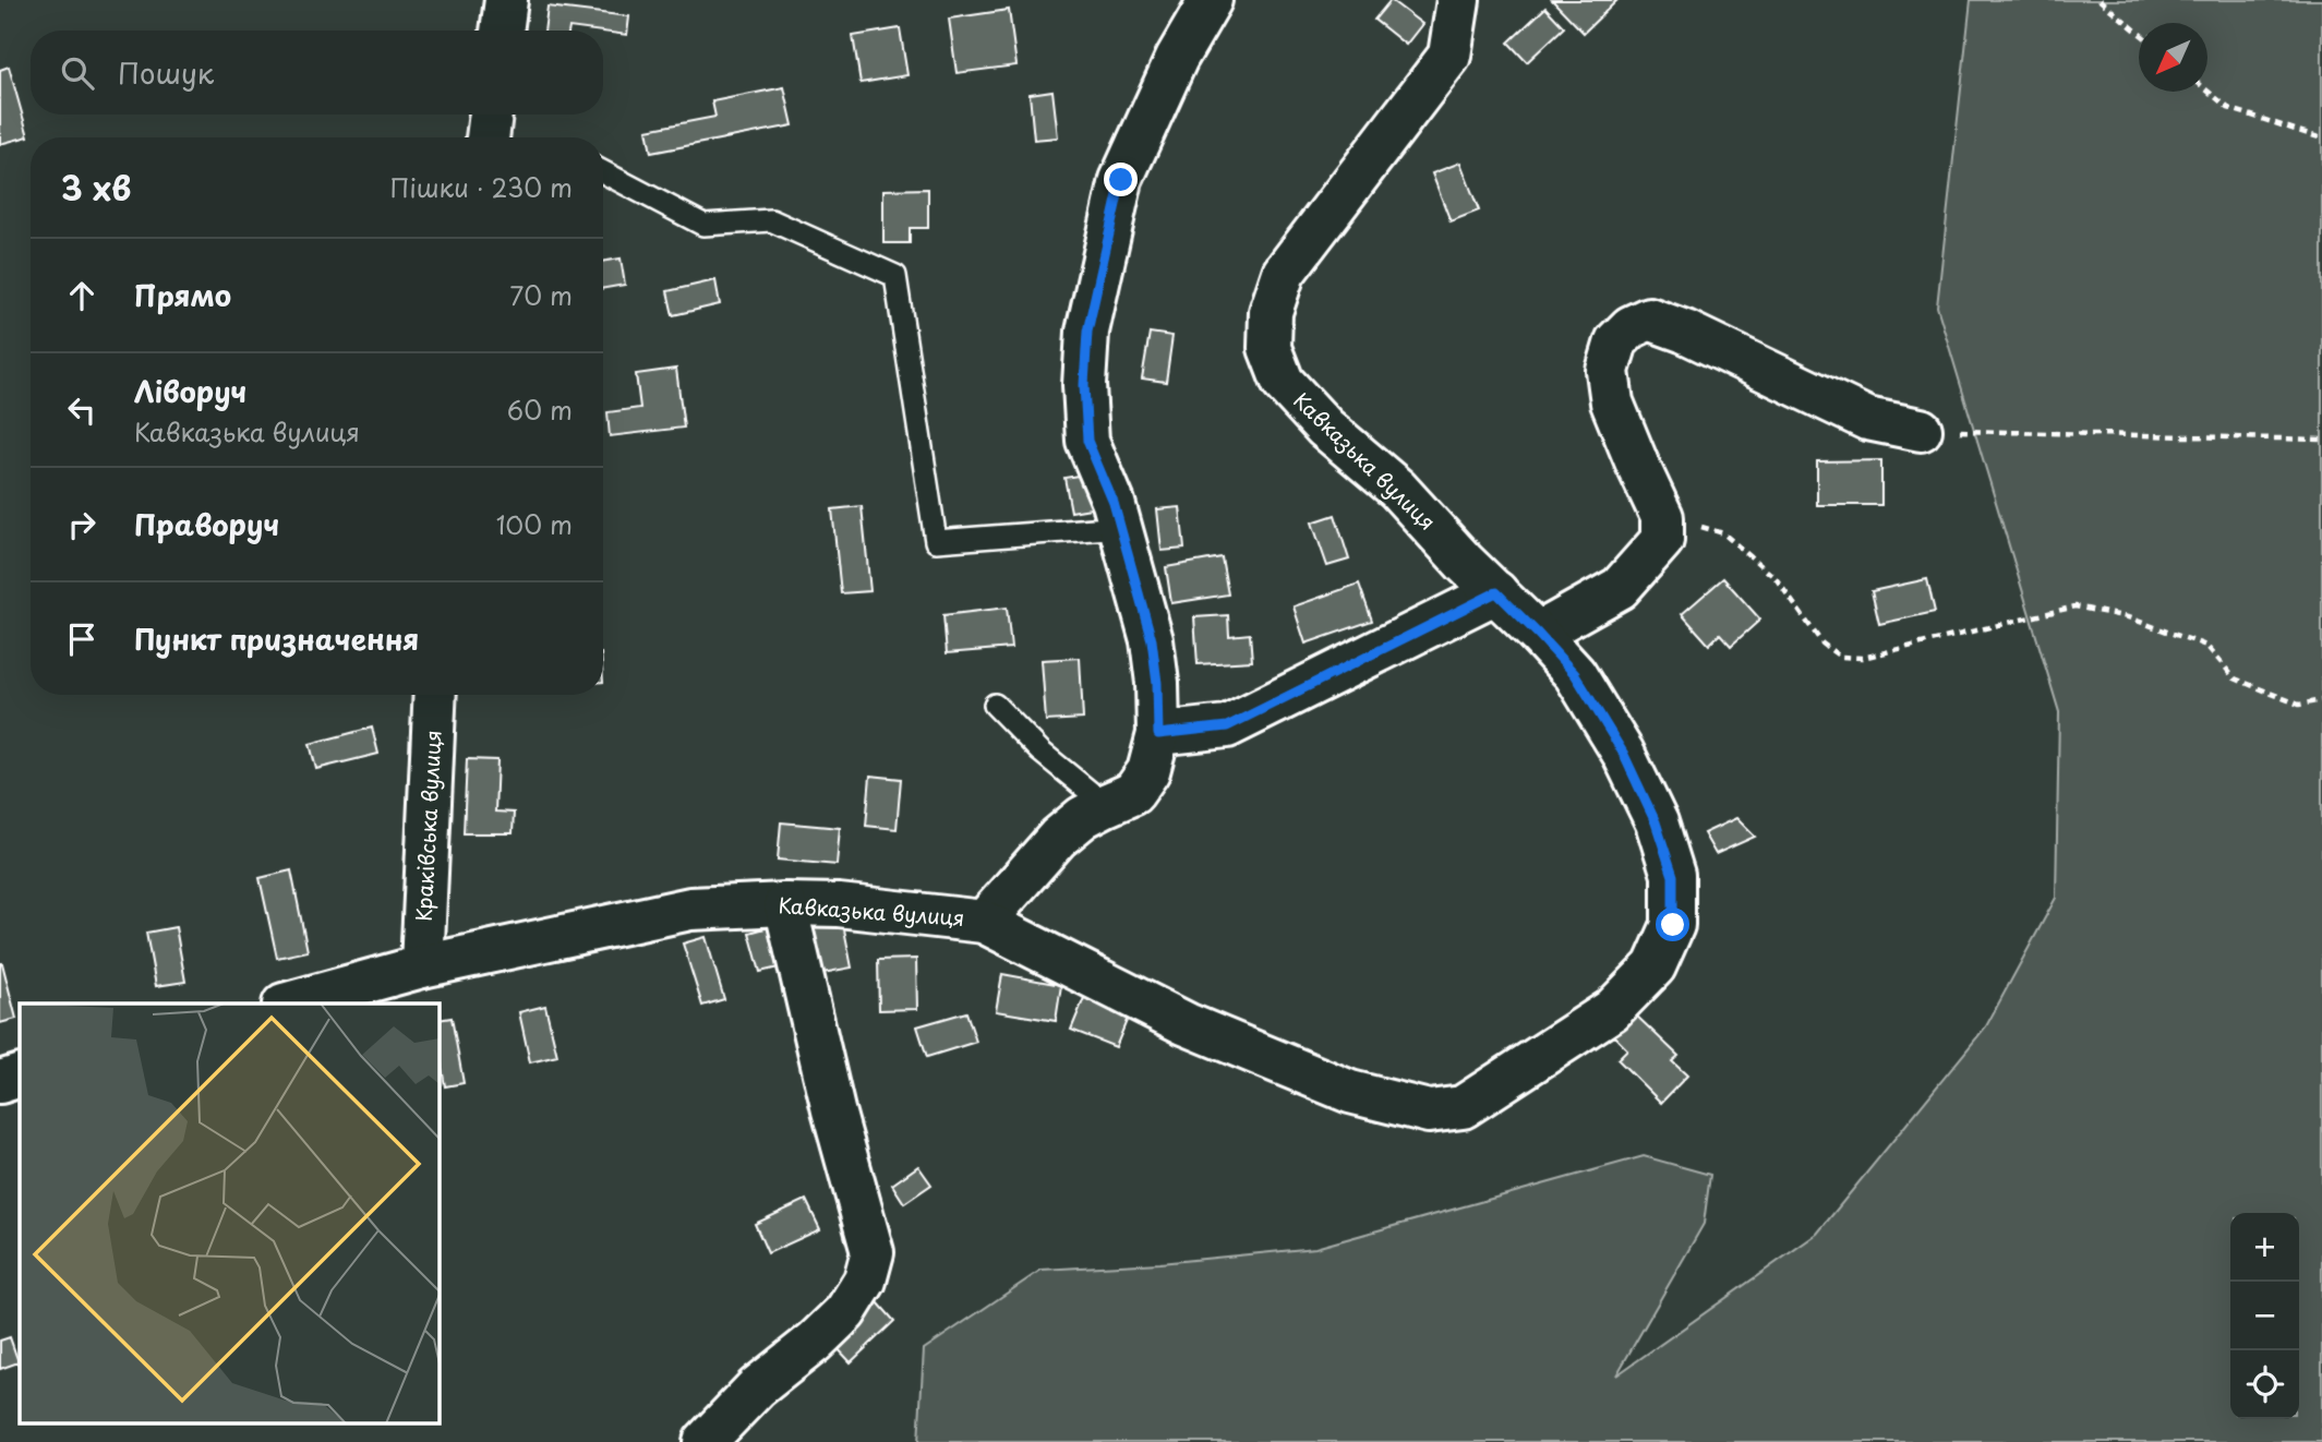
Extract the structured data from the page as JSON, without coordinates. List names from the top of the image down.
{
  "streets": {
    "street": ["Кавказька вулиця", "Краківська вулиця"]
  },
  "crossings": [
    ["Кавказька вулиця", "Краківська вулиця"]
  ],
  "north": "bottom left",
  "page": {
    "search": "Пошук",
    "heading": ["3 хв", "Пішки · 230 m"],
    "list": [
      ["Прямо", "70 m"],
      ["Ліворуч", "Кавказька вулиця", "60 m"],
      ["Праворуч", "100 m"],
      "Пункт призначення"
    ],
    "map_buttons": ["+", "−"]
  }
}
